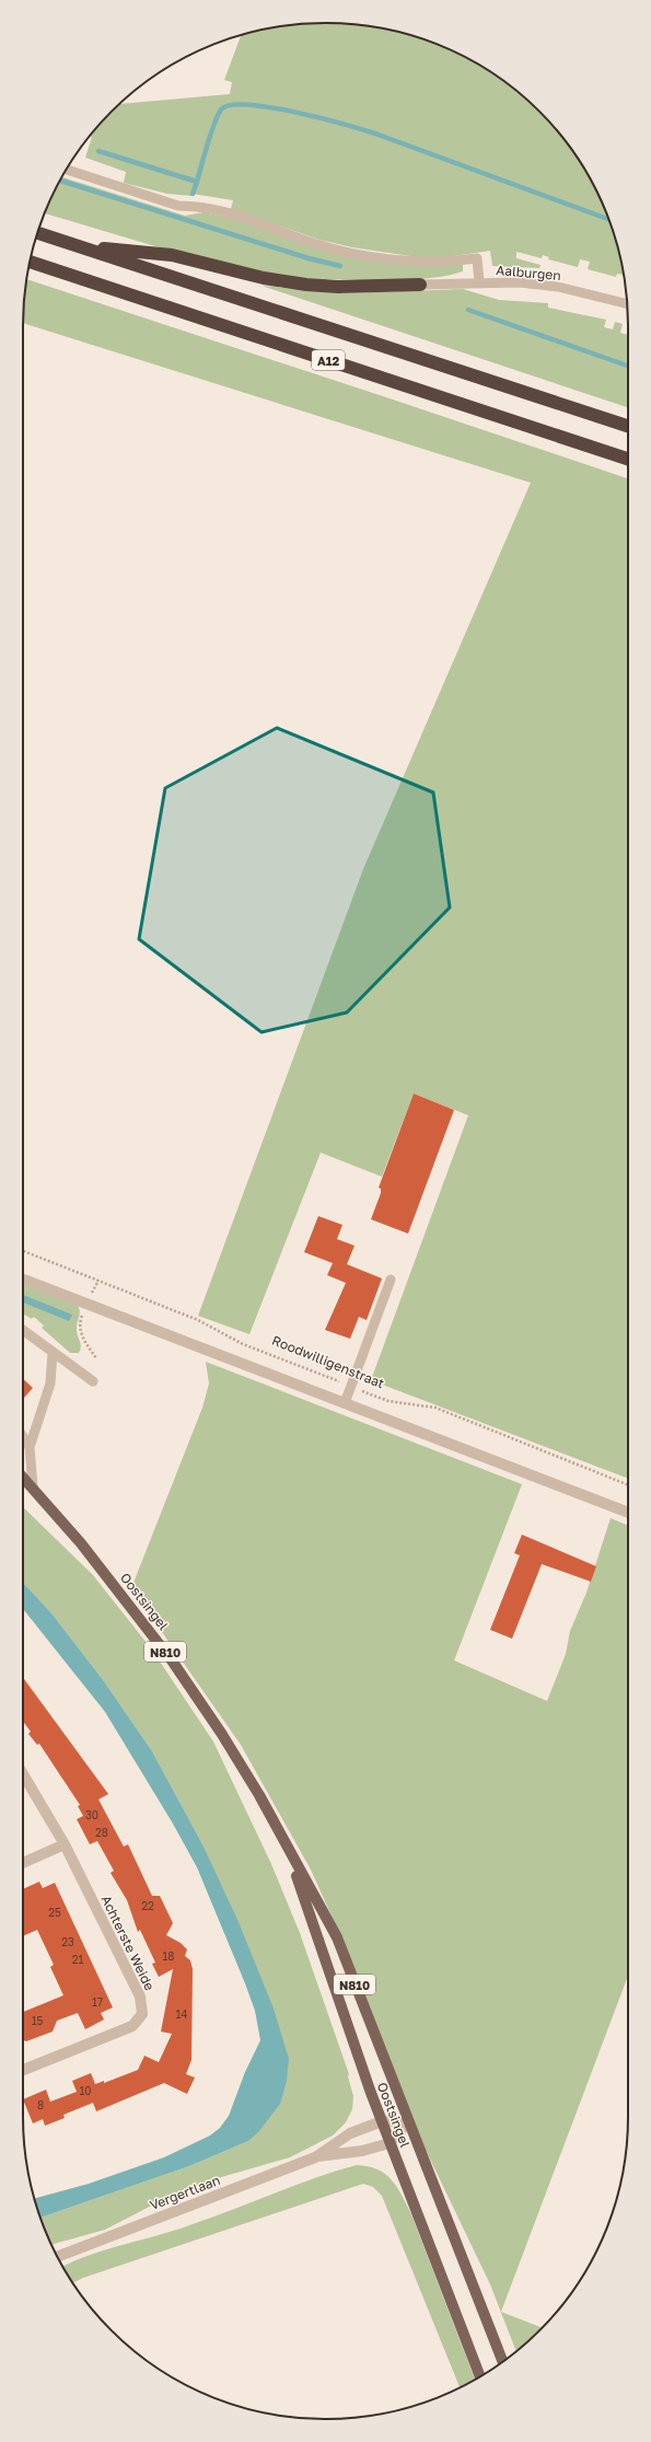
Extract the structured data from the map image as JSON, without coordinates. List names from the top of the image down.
{
  "streets": {
    "highway": ["A12"],
    "main road": ["Oostsingel", "N810"],
    "street": ["Achterste Weide", "Vergertlaan"],
    "lane": ["Aalburgen"],
    "path": ["Roodwilligenstraat"]
  },
  "crossings": [
    ["Aalburgen", "A12"],
    ["Oostsingel", "Vergertlaan"]
  ],
  "house_numbers": [
    "30",
    "28",
    "22",
    "25",
    "23",
    "18",
    "21",
    "17",
    "14",
    "15",
    "10",
    "8"
  ]
}
